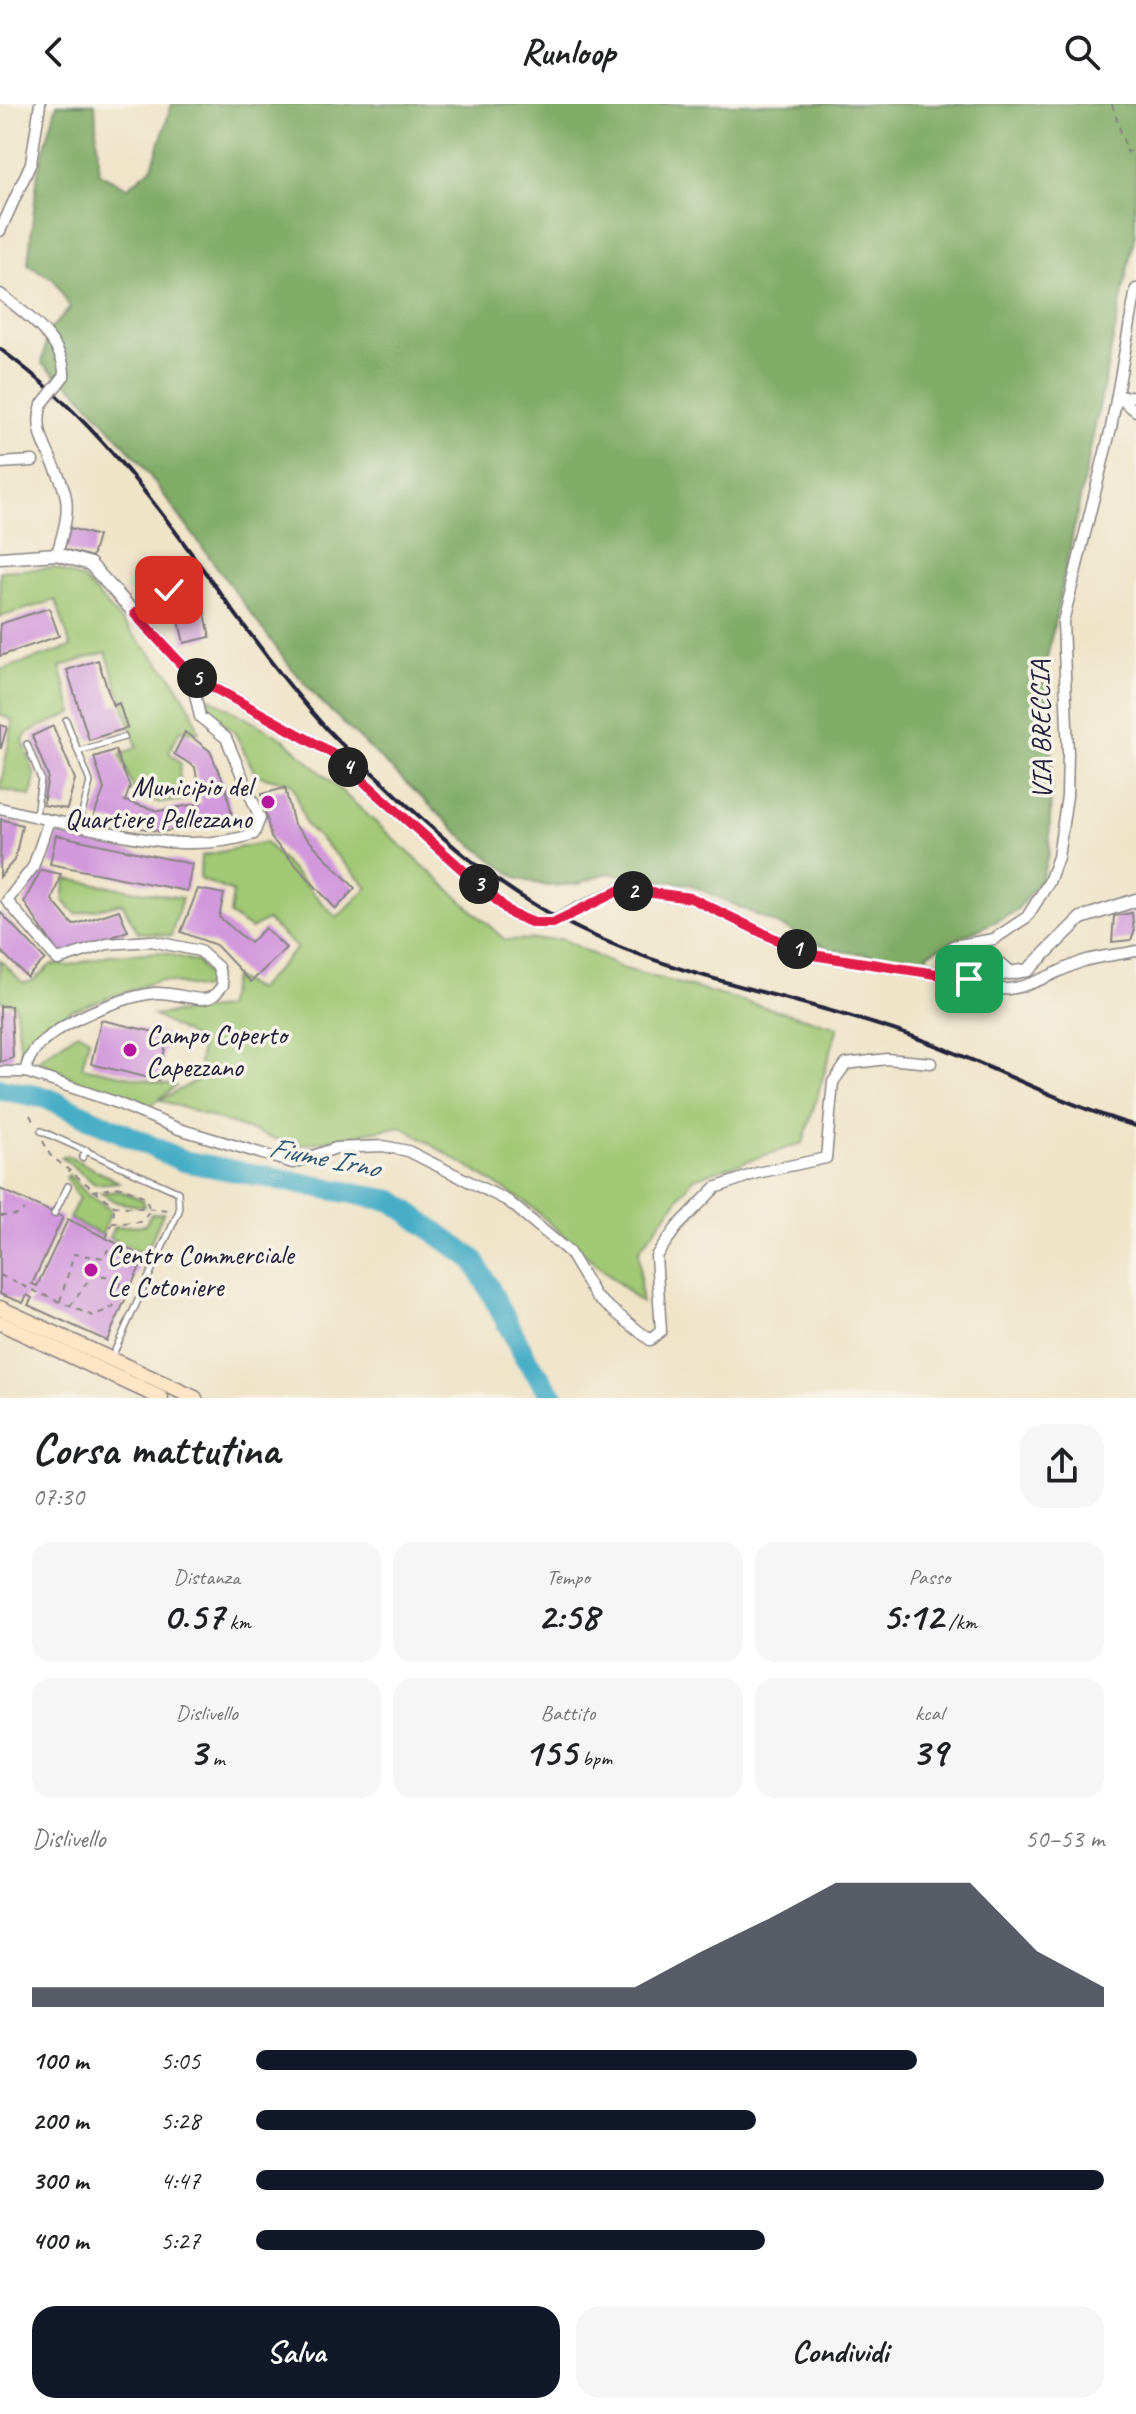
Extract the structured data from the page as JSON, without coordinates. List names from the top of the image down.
{
  "streets": {
    "street": ["VIA BRECCIA"]
  },
  "water": ["Fiume Irno"],
  "places": ["Municipio del Quartiere Pellezzano", "Campo Coperto Capezzano", "Centro Commerciale Le Cotoniere"],
  "page": {
    "header": "Runloop",
    "pins": [
      "5",
      "4",
      "3",
      "2",
      "1"
    ],
    "heading": ["Corsa mattutina", "07:30"],
    "stats": [
      ["Distanza", "0.57 km"],
      ["Tempo", "2:58"],
      ["Passo", "5:12 /km"],
      ["Dislivello", "3 m"],
      ["Battito", "155 bpm"],
      ["kcal", "39"]
    ],
    "chart": ["Dislivello", "50–53 m"],
    "list": [
      {
        "name": "100 m",
        "note": "5:05"
      },
      {
        "name": "200 m",
        "note": "5:28"
      },
      {
        "name": "300 m",
        "note": "4:47"
      },
      {
        "name": "400 m",
        "note": "5:27"
      }
    ],
    "buttons": ["Salva", "Condividi"]
  }
}
